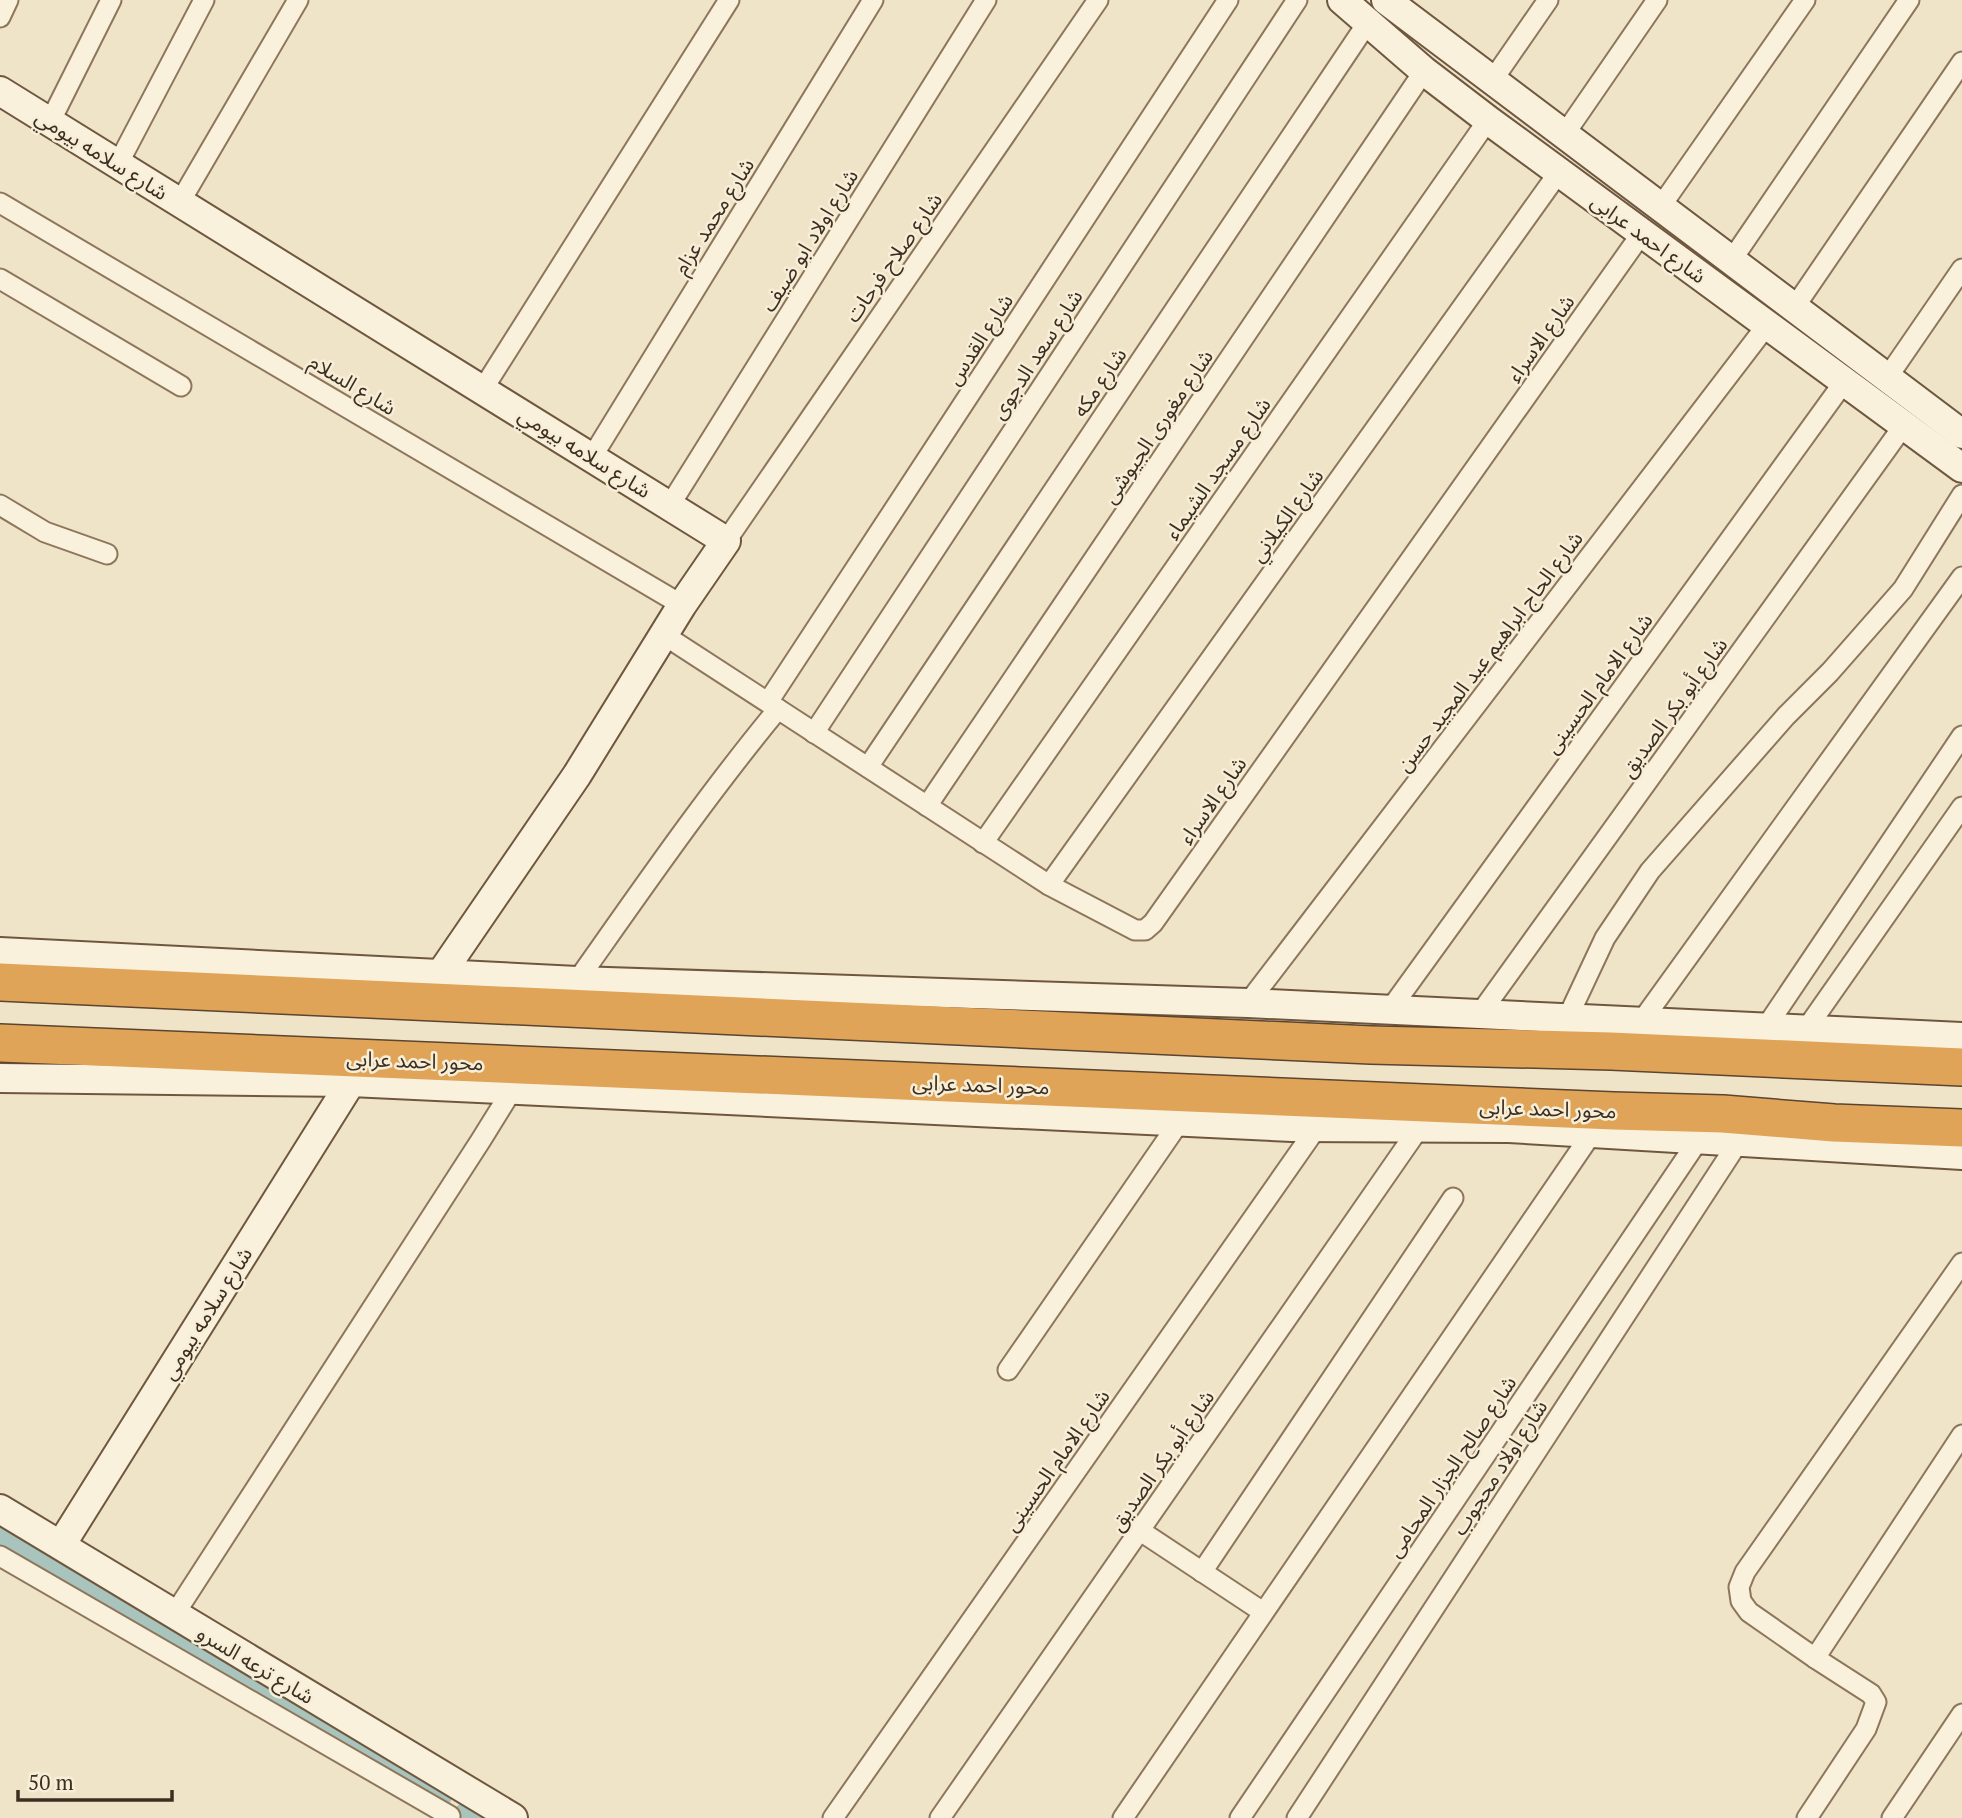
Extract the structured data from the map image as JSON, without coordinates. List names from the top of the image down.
{
  "streets": {
    "highway": ["محور احمد عرابى"],
    "street": [
      "شارع سلامه بيومي",
      "شارع محمد عزام",
      "شارع احمد عرابى",
      "شارع اولاد ابو ضيف",
      "شارع صلاح فرحات",
      "شارع الاسراء",
      "شارع القدس",
      "شارع سعد الدجوى",
      "شارع مكه",
      "شارع السلام",
      "شارع مغورى الجيوشى",
      "شارع مسجد الشيماء",
      "شارع الكيلاني",
      "شارع الحاج ابراهيم عبد المجيد حسن",
      "شارع الامام الحسينى",
      "شارع أبو بكر الصديق",
      "شارع صالح الجزار المحامى",
      "شارع اولاد محجوب",
      "شارع ترعه السرو"
    ]
  },
  "crossings": [
    ["شارع سلامه بيومي", "شارع محمد عزام"],
    ["شارع سلامه بيومي", "شارع اولاد ابو ضيف"],
    ["شارع سلامه بيومي", "شارع صلاح فرحات"],
    ["شارع سلامه بيومي", "شارع ترعه السرو"],
    ["شارع احمد عرابى", "شارع الاسراء"],
    ["شارع احمد عرابى", "شارع مكه"],
    ["شارع احمد عرابى", "شارع مغورى الجيوشى"],
    ["شارع احمد عرابى", "شارع مسجد الشيماء"],
    ["شارع احمد عرابى", "شارع الكيلاني"],
    ["شارع احمد عرابى", "شارع الحاج ابراهيم عبد المجيد حسن"],
    ["شارع احمد عرابى", "شارع الامام الحسينى"],
    ["شارع احمد عرابى", "شارع أبو بكر الصديق"],
    ["شارع الاسراء", "شارع القدس"],
    ["شارع الاسراء", "شارع سعد الدجوى"],
    ["شارع الاسراء", "شارع مكه"],
    ["شارع الاسراء", "شارع مغورى الجيوشى"],
    ["شارع الاسراء", "شارع مسجد الشيماء"],
    ["شارع الاسراء", "شارع الكيلاني"]
  ],
  "scale_bar": "50 m"
}
